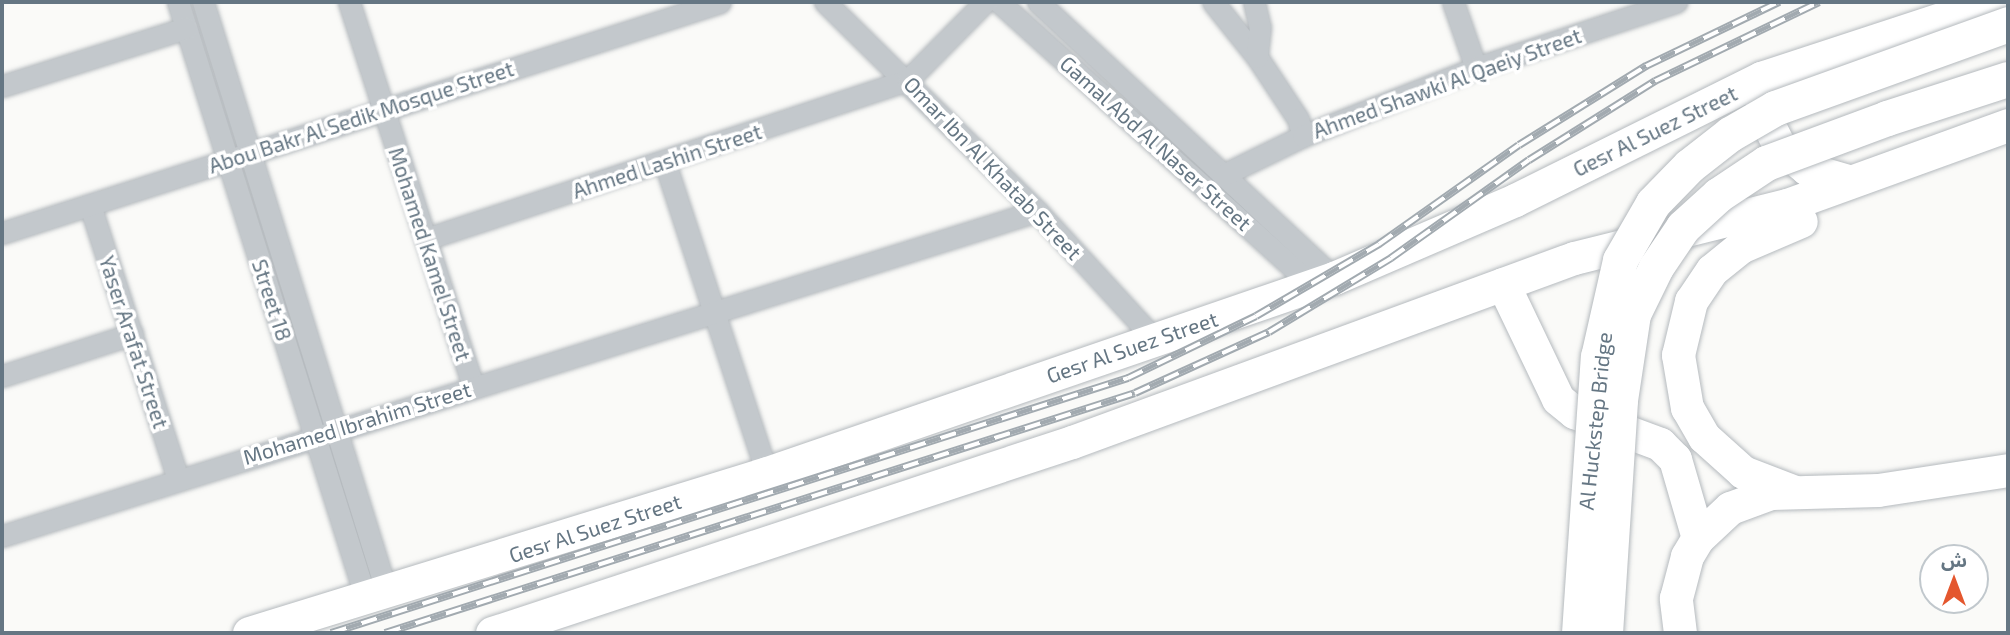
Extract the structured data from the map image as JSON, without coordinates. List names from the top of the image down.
{
  "streets": {
    "highway": ["Al Huckstep Bridge"],
    "main road": ["Gesr Al Suez Street"],
    "street": [
      "Ahmed Shawki Al Qaeiy Street",
      "Abou Bakr Al Sedik Mosque Street",
      "Gamal Abd Al Naser Street",
      "Ahmed Lashin Street",
      "Omar Ibn Al Khatab Street",
      "Mohamed Kamel Street",
      "Street 18",
      "Yaser Arafat Street",
      "Mohamed Ibrahim Street"
    ]
  },
  "crossings": [
    ["Ahmed Shawki Al Qaeiy Street", "Gamal Abd Al Naser Street"],
    ["Abou Bakr Al Sedik Mosque Street", "Mohamed Kamel Street"],
    ["Abou Bakr Al Sedik Mosque Street", "Street 18"],
    ["Abou Bakr Al Sedik Mosque Street", "Yaser Arafat Street"],
    ["Gesr Al Suez Street", "Gamal Abd Al Naser Street"],
    ["Gesr Al Suez Street", "Omar Ibn Al Khatab Street"],
    ["Gesr Al Suez Street", "Street 18"],
    ["Ahmed Lashin Street", "Omar Ibn Al Khatab Street"],
    ["Ahmed Lashin Street", "Mohamed Kamel Street"],
    ["Omar Ibn Al Khatab Street", "Mohamed Ibrahim Street"],
    ["Mohamed Kamel Street", "Mohamed Ibrahim Street"],
    ["Street 18", "Mohamed Ibrahim Street"],
    ["Yaser Arafat Street", "Mohamed Ibrahim Street"]
  ],
  "north": "top"
}
